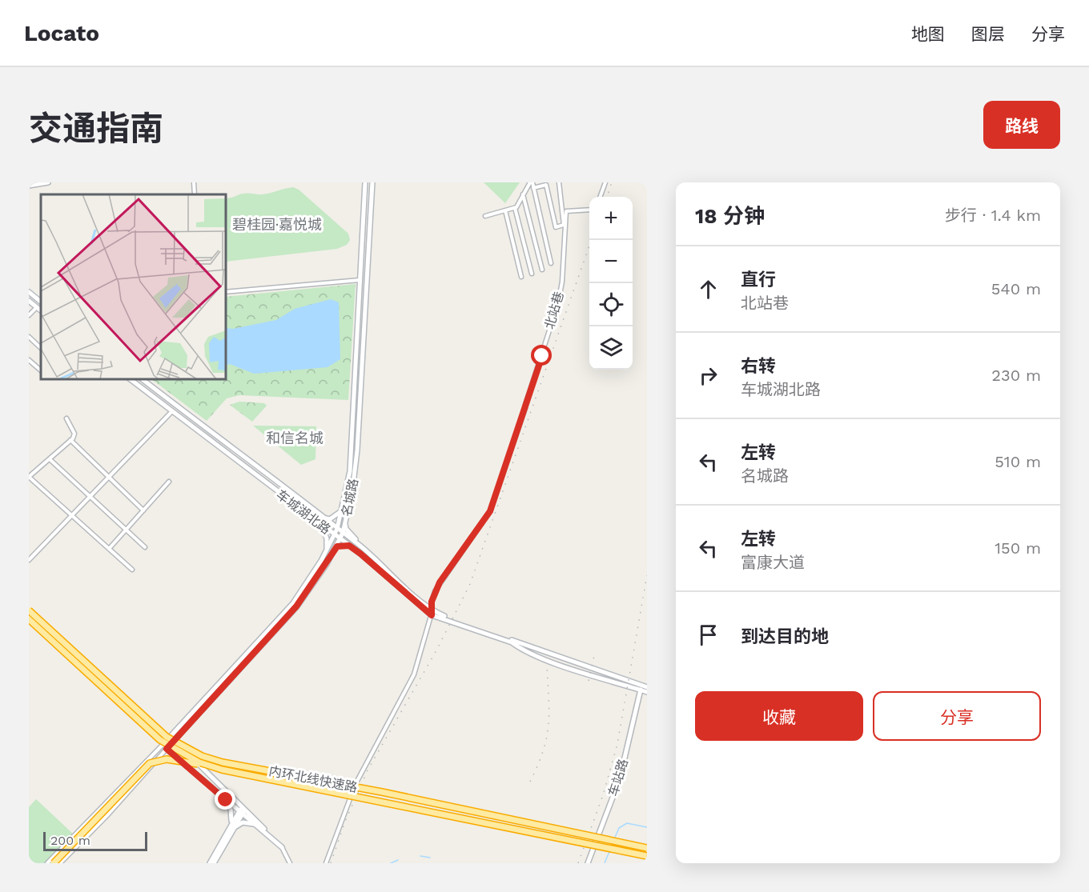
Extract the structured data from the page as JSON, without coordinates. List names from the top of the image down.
{
  "streets": {
    "highway": ["内环北线快速路"],
    "main road": ["名城路", "车城湖北路", "车站路"],
    "street": ["北站巷"]
  },
  "crossings": [
    ["北站巷", "车城湖北路"],
    ["名城路", "车城湖北路"],
    ["车城湖北路", "车站路"]
  ],
  "districts": ["碧桂园·嘉悦城", "和信名城"],
  "scale_bar": "200 m",
  "page": {
    "header": "Locato",
    "nav": ["地图", "图层", "分享"],
    "title": "交通指南",
    "buttons": [
      "路线",
      ["收藏", "分享"]
    ],
    "heading": ["18 分钟", "步行 · 1.4 km"],
    "map_buttons": ["+", "−"],
    "list": [
      ["直行", "北站巷", "540 m"],
      ["右转", "车城湖北路", "230 m"],
      ["左转", "名城路", "510 m"],
      ["左转", "富康大道", "150 m"],
      "到达目的地"
    ],
    "scale": "200 m"
  }
}
